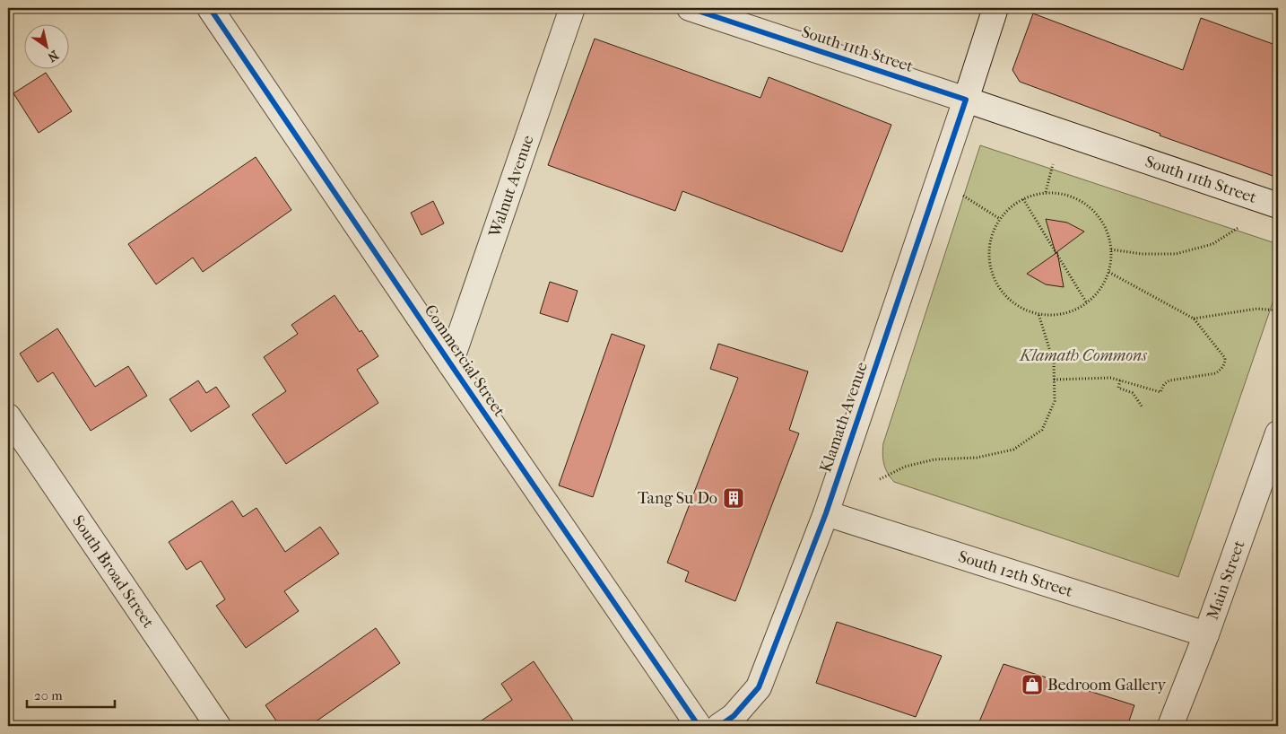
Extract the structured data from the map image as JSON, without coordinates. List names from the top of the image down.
{
  "streets": {
    "street": [
      "South 11th Street",
      "Walnut Avenue",
      "Commercial Street",
      "Klamath Avenue",
      "South Broad Street",
      "South 12th Street",
      "Main Street"
    ]
  },
  "crossings": [
    ["South 11th Street", "Klamath Avenue"],
    ["Walnut Avenue", "Commercial Street"],
    ["Klamath Avenue", "South 12th Street"],
    ["South 12th Street", "Main Street"]
  ],
  "parks": ["Klamath Commons"],
  "places": {
    "building": ["Tang Su Do"],
    "shop": ["Bedroom Gallery"]
  },
  "scale_bar": "20 m",
  "north": "bottom right"
}
